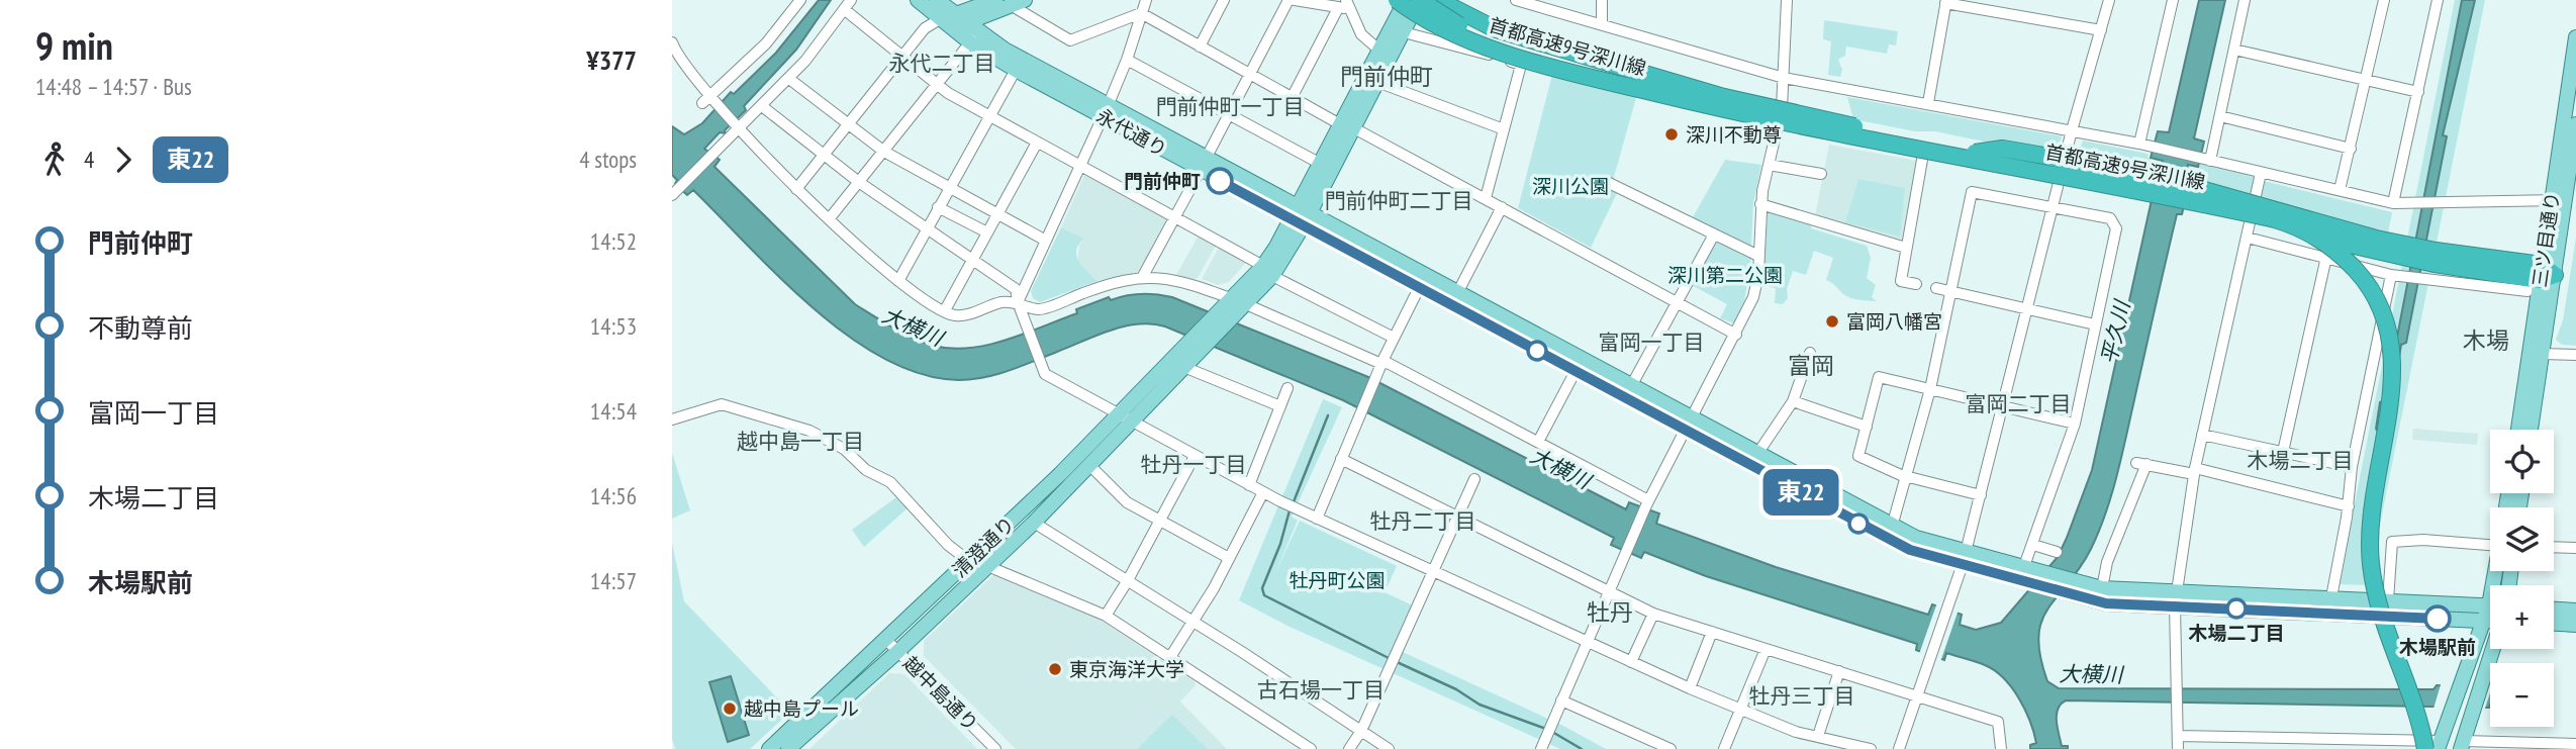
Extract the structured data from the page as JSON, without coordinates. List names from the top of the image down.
{
  "streets": {
    "highway": ["首都高速9号深川線"],
    "main road": ["永代通り", "三ツ目通り", "清澄通り"],
    "street": ["越中島通り"]
  },
  "crossings": [
    ["清澄通り", "越中島通り"]
  ],
  "districts": [
    "永代二丁目",
    "門前仲町",
    "門前仲町一丁目",
    "門前仲町二丁目",
    "木場",
    "富岡一丁目",
    "富岡",
    "富岡二丁目",
    "越中島一丁目",
    "木場二丁目",
    "牡丹一丁目",
    "牡丹二丁目",
    "牡丹",
    "古石場一丁目",
    "牡丹三丁目"
  ],
  "water": ["大横川", "平久川"],
  "parks": ["深川公園", "深川第二公園", "牡丹町公園"],
  "places": [
    "深川不動尊",
    "門前仲町",
    "富岡八幡宮",
    "木場二丁目",
    "木場駅前",
    "東京海洋大学",
    "越中島プール"
  ],
  "lines": ["bus line 東22"],
  "page": {
    "heading": ["9 min", "14:48 – 14:57 · Bus", "¥377"],
    "on_map": "東22",
    "legs": ["4", "東22", "4 stops"],
    "list": [
      {
        "name": "門前仲町",
        "value": "14:52"
      },
      {
        "name": "不動尊前",
        "value": "14:53"
      },
      {
        "name": "富岡一丁目",
        "value": "14:54"
      },
      {
        "name": "木場二丁目",
        "value": "14:56"
      },
      {
        "name": "木場駅前",
        "value": "14:57"
      }
    ],
    "map_buttons": ["+", "−"]
  }
}
